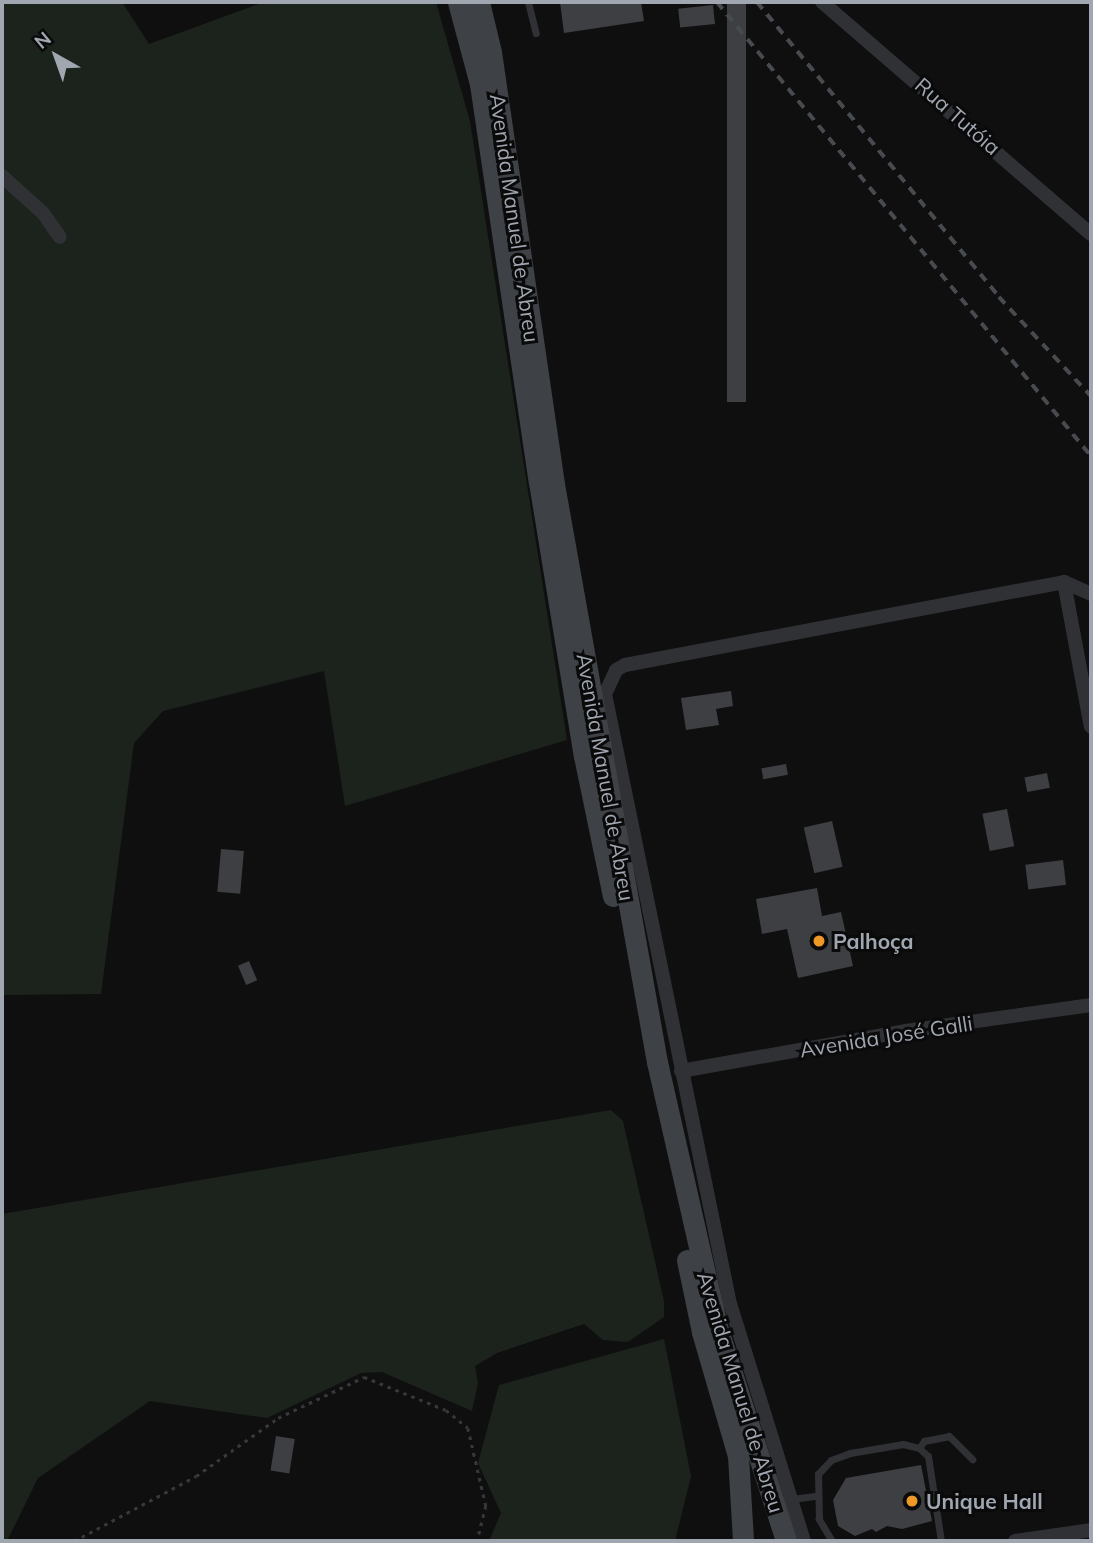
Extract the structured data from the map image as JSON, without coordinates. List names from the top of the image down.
{
  "streets": {
    "main road": ["Avenida Manuel de Abreu"],
    "street": ["Rua Tutóia", "Avenida José Galli"]
  },
  "places": ["Palhoça", "Unique Hall"],
  "north": "top left"
}
